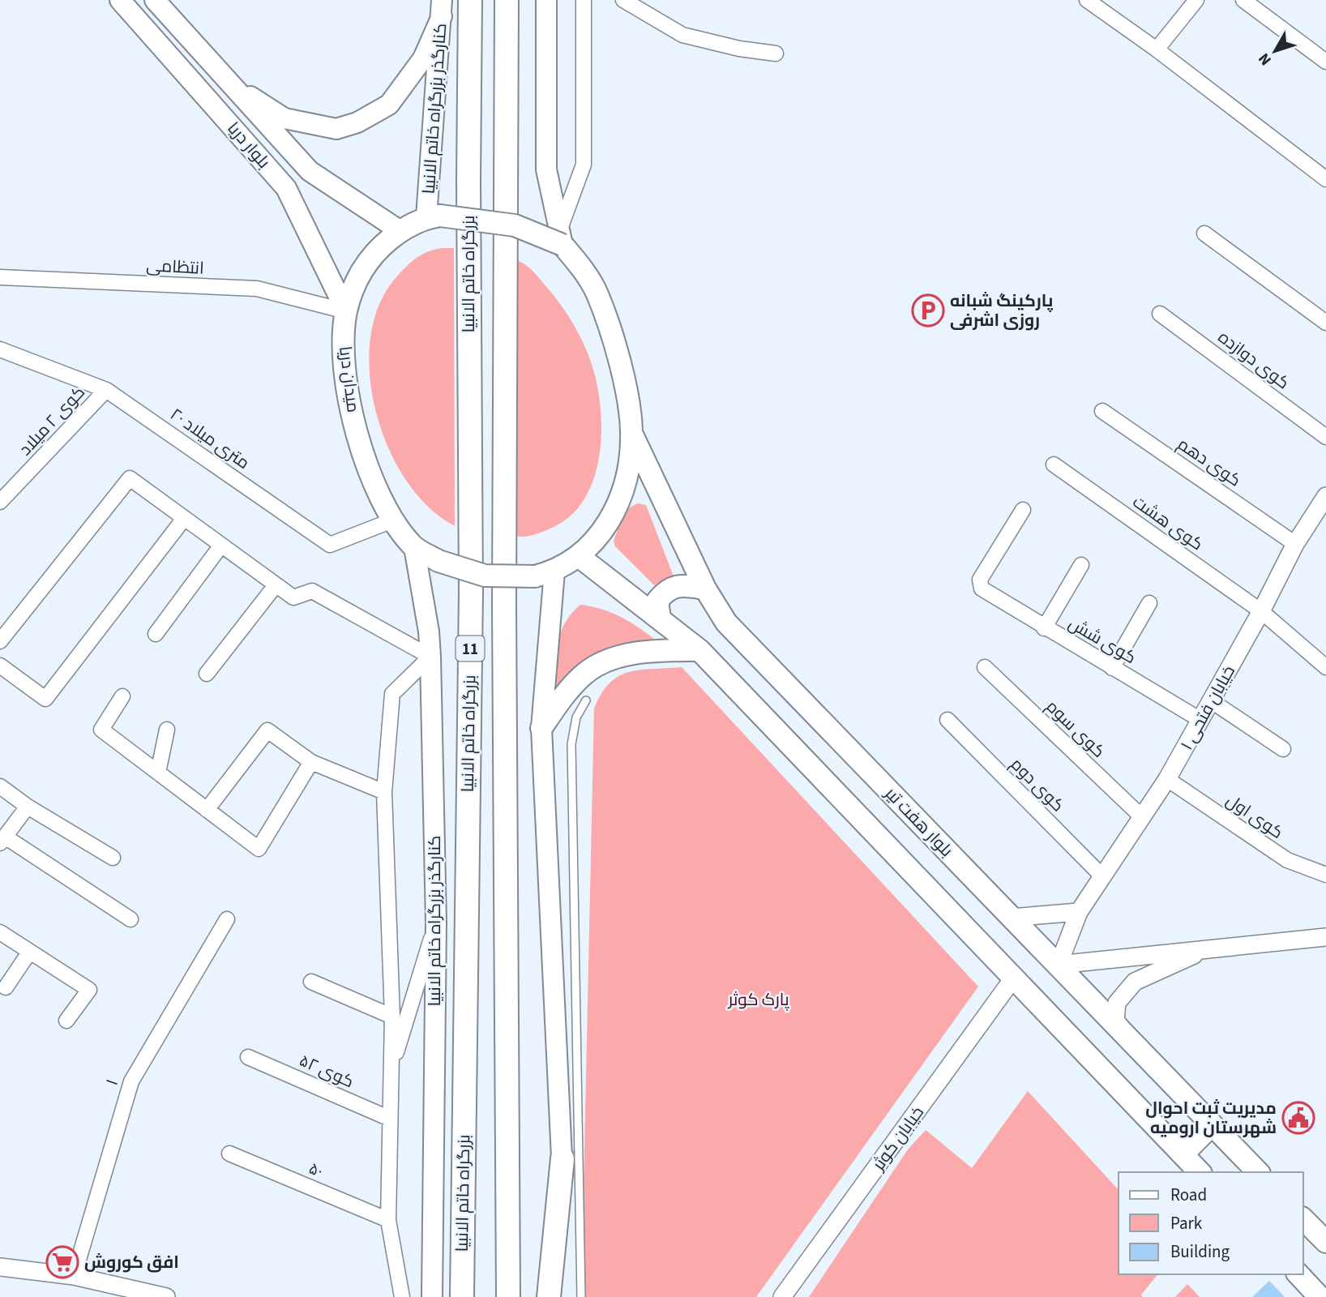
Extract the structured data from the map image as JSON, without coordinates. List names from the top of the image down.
{
  "streets": {
    "highway": ["بزرگراه خاتم الانبیا", "11"],
    "main road": [
      "کنارگذر بزرگراه خاتم الانبیا",
      "بلوار دریا",
      "میدان دریا",
      "بلوار هفت تیر"
    ],
    "street": [
      "انتظامی",
      "کوی دوازده",
      "کوی ۲ میلاد",
      "۲۰ متری میلاد",
      "کوی دهم",
      "کوی هشت",
      "کوی شش",
      "خیابان فتحی ۱",
      "کوی سوم",
      "کوی دوم",
      "کوی اول",
      "کوی ۵۲",
      "۱",
      "خیابان کوثر",
      "۵۰"
    ]
  },
  "crossings": [
    ["کنارگذر بزرگراه خاتم الانبیا", "میدان دریا"],
    ["بلوار دریا", "انتظامی"],
    ["بلوار دریا", "میدان دریا"],
    ["انتظامی", "میدان دریا"],
    ["میدان دریا", "۲۰ متری میلاد"],
    ["کوی ۲ میلاد", "۲۰ متری میلاد"],
    ["کوی دهم", "خیابان فتحی ۱"],
    ["کوی هشت", "خیابان فتحی ۱"],
    ["کوی شش", "خیابان فتحی ۱"],
    ["خیابان فتحی ۱", "کوی سوم"],
    ["خیابان فتحی ۱", "کوی دوم"],
    ["خیابان فتحی ۱", "کوی اول"],
    ["خیابان فتحی ۱", "بلوار هفت تیر"]
  ],
  "parks": ["پارک کوثر"],
  "places": {
    "parking": ["پارکینگ شبانه روزی اشرفی"],
    "public building": ["مدیریت ثبت احوال شهرستان ارومیه"],
    "supermarket": ["افق کوروش"]
  },
  "legend": ["Road", "Park", "Building"],
  "north": "bottom left"
}
